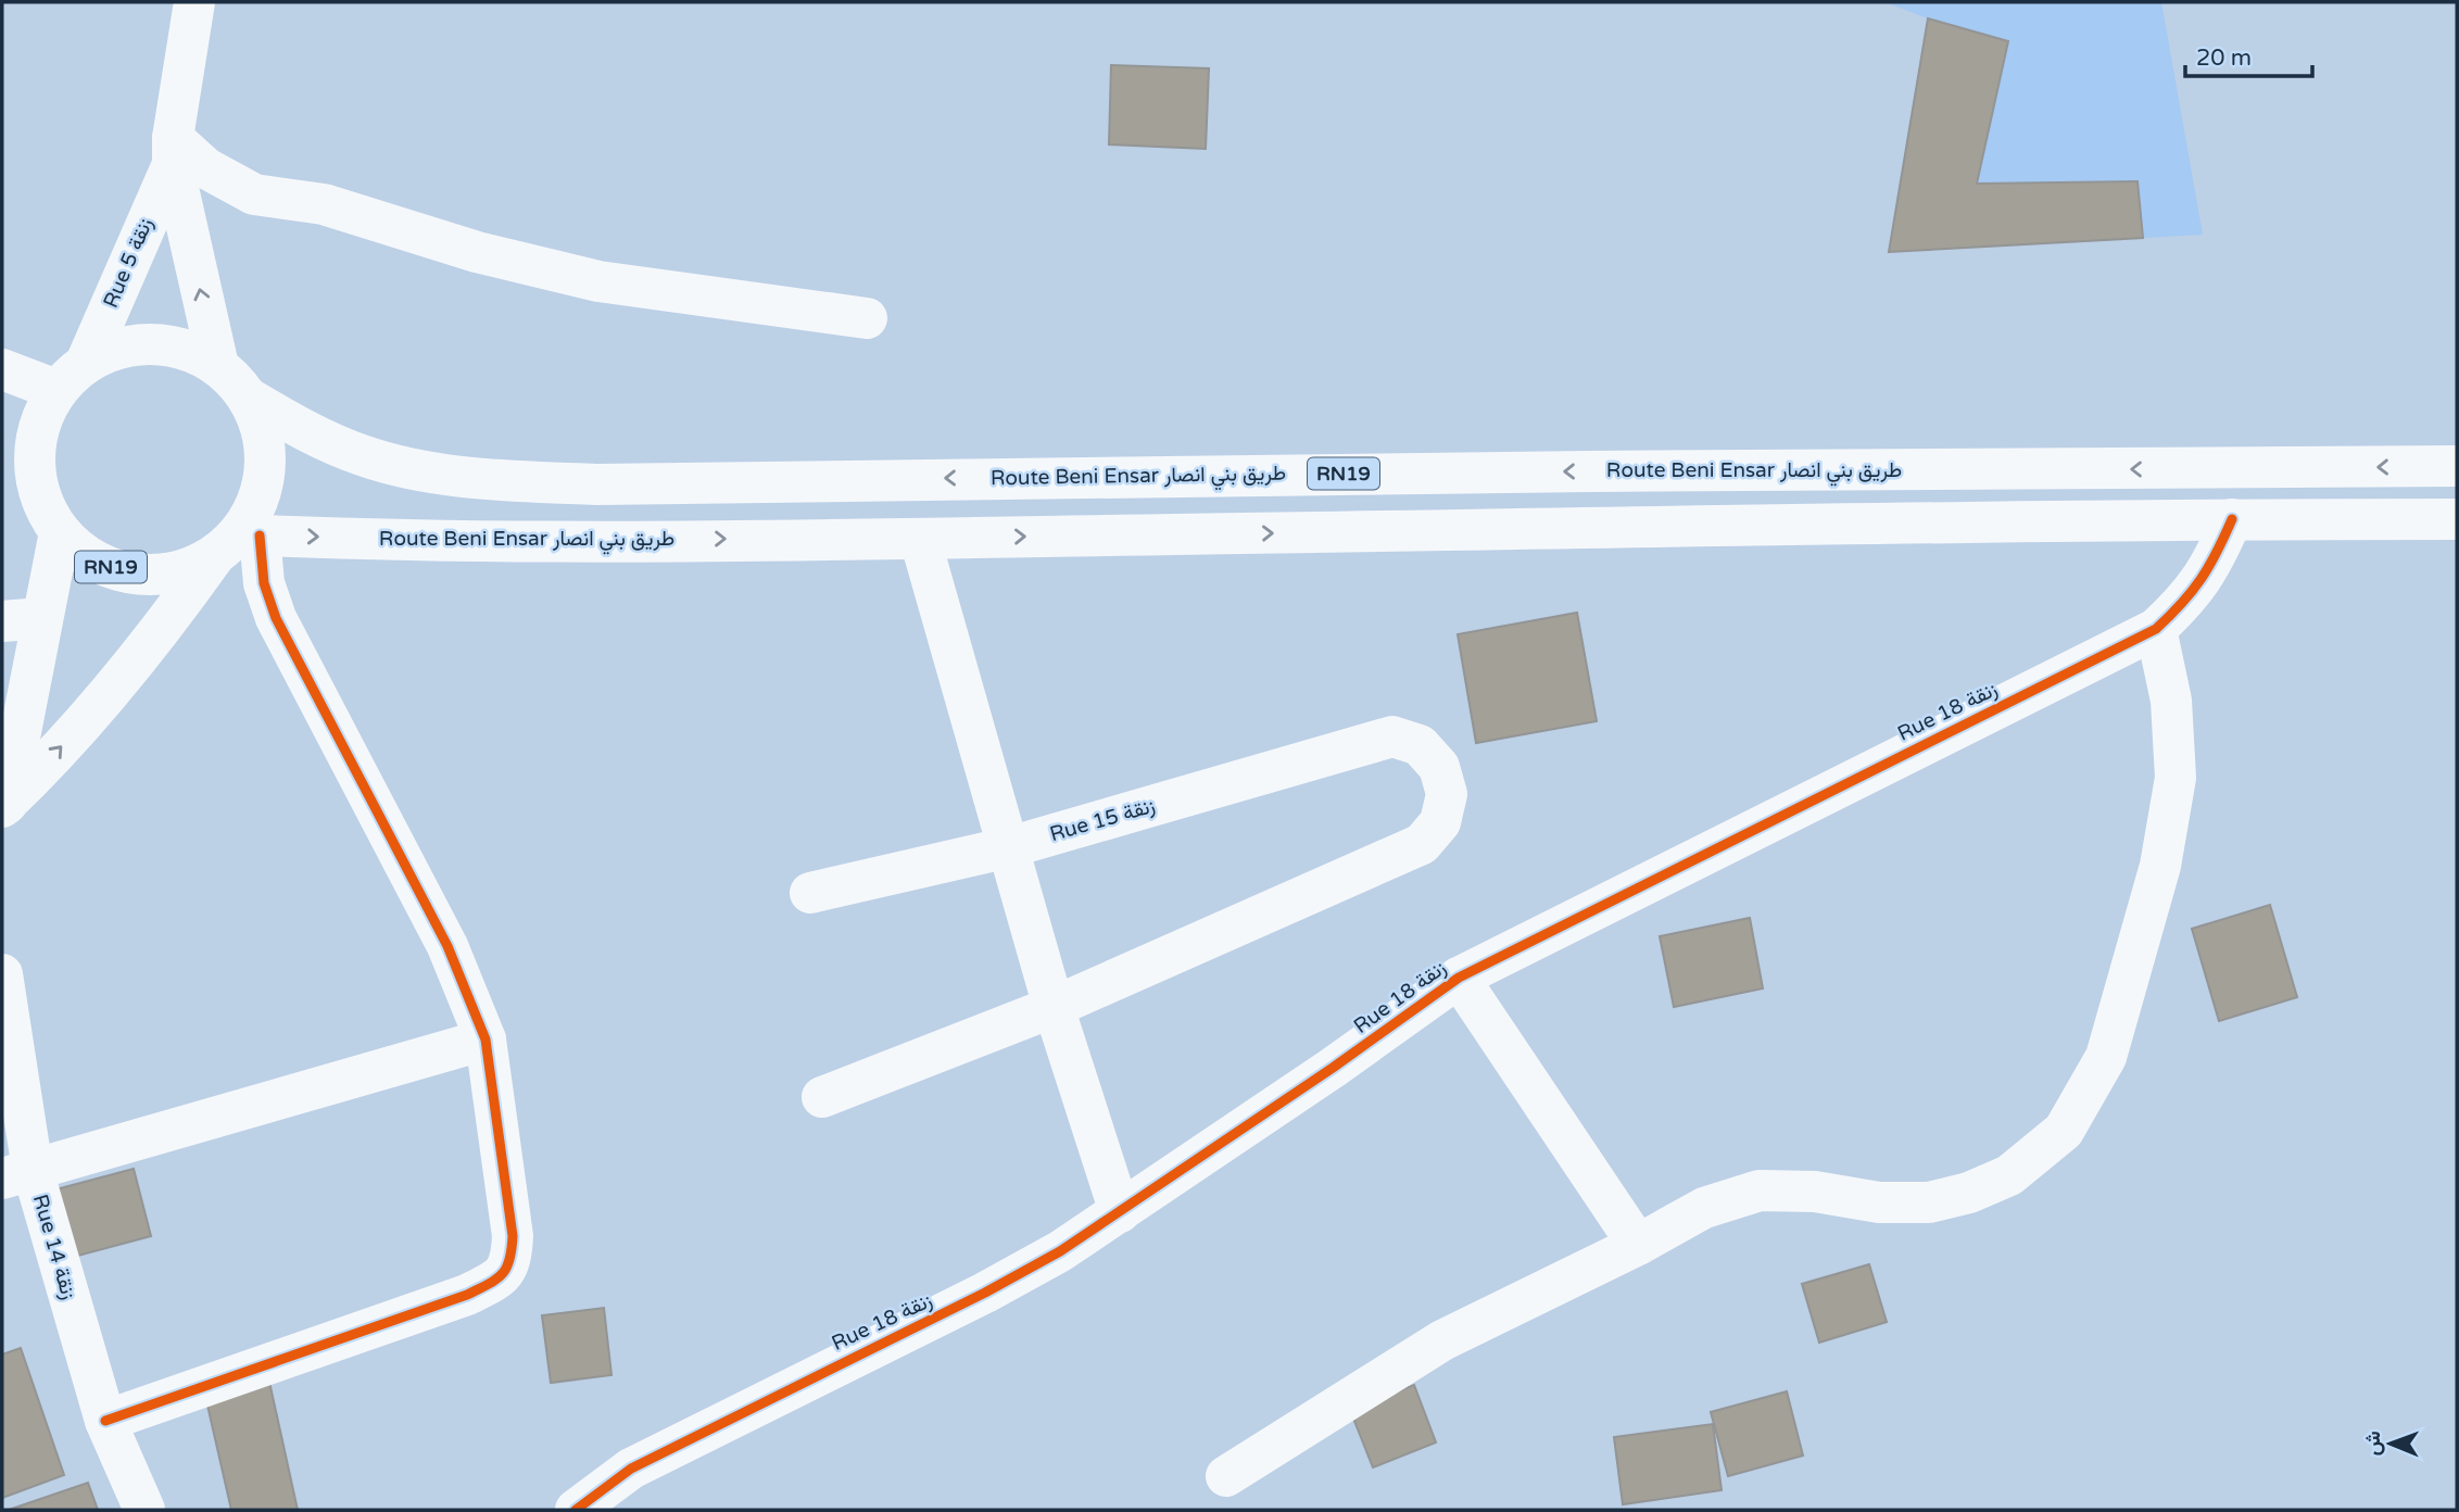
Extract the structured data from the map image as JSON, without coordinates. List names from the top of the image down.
{
  "streets": {
    "main road": [
      "Rue 5 زنقة",
      "Route Beni Ensar طريق بني انصار",
      "RN19",
      "Rue 18 زنقة",
      "Rue 15 زنقة",
      "Rue 14 زنقة"
    ]
  },
  "crossings": [
    ["Rue 5 زنقة", "Route Beni Ensar طريق بني انصار"],
    ["Rue 5 زنقة", "RN19"],
    ["Route Beni Ensar طريق بني انصار", "RN19"],
    ["Route Beni Ensar طريق بني انصار", "Rue 18 زنقة"]
  ],
  "one_way": ["Rue 5 زنقة"],
  "scale_bar": "20 m",
  "north": "left"
}
